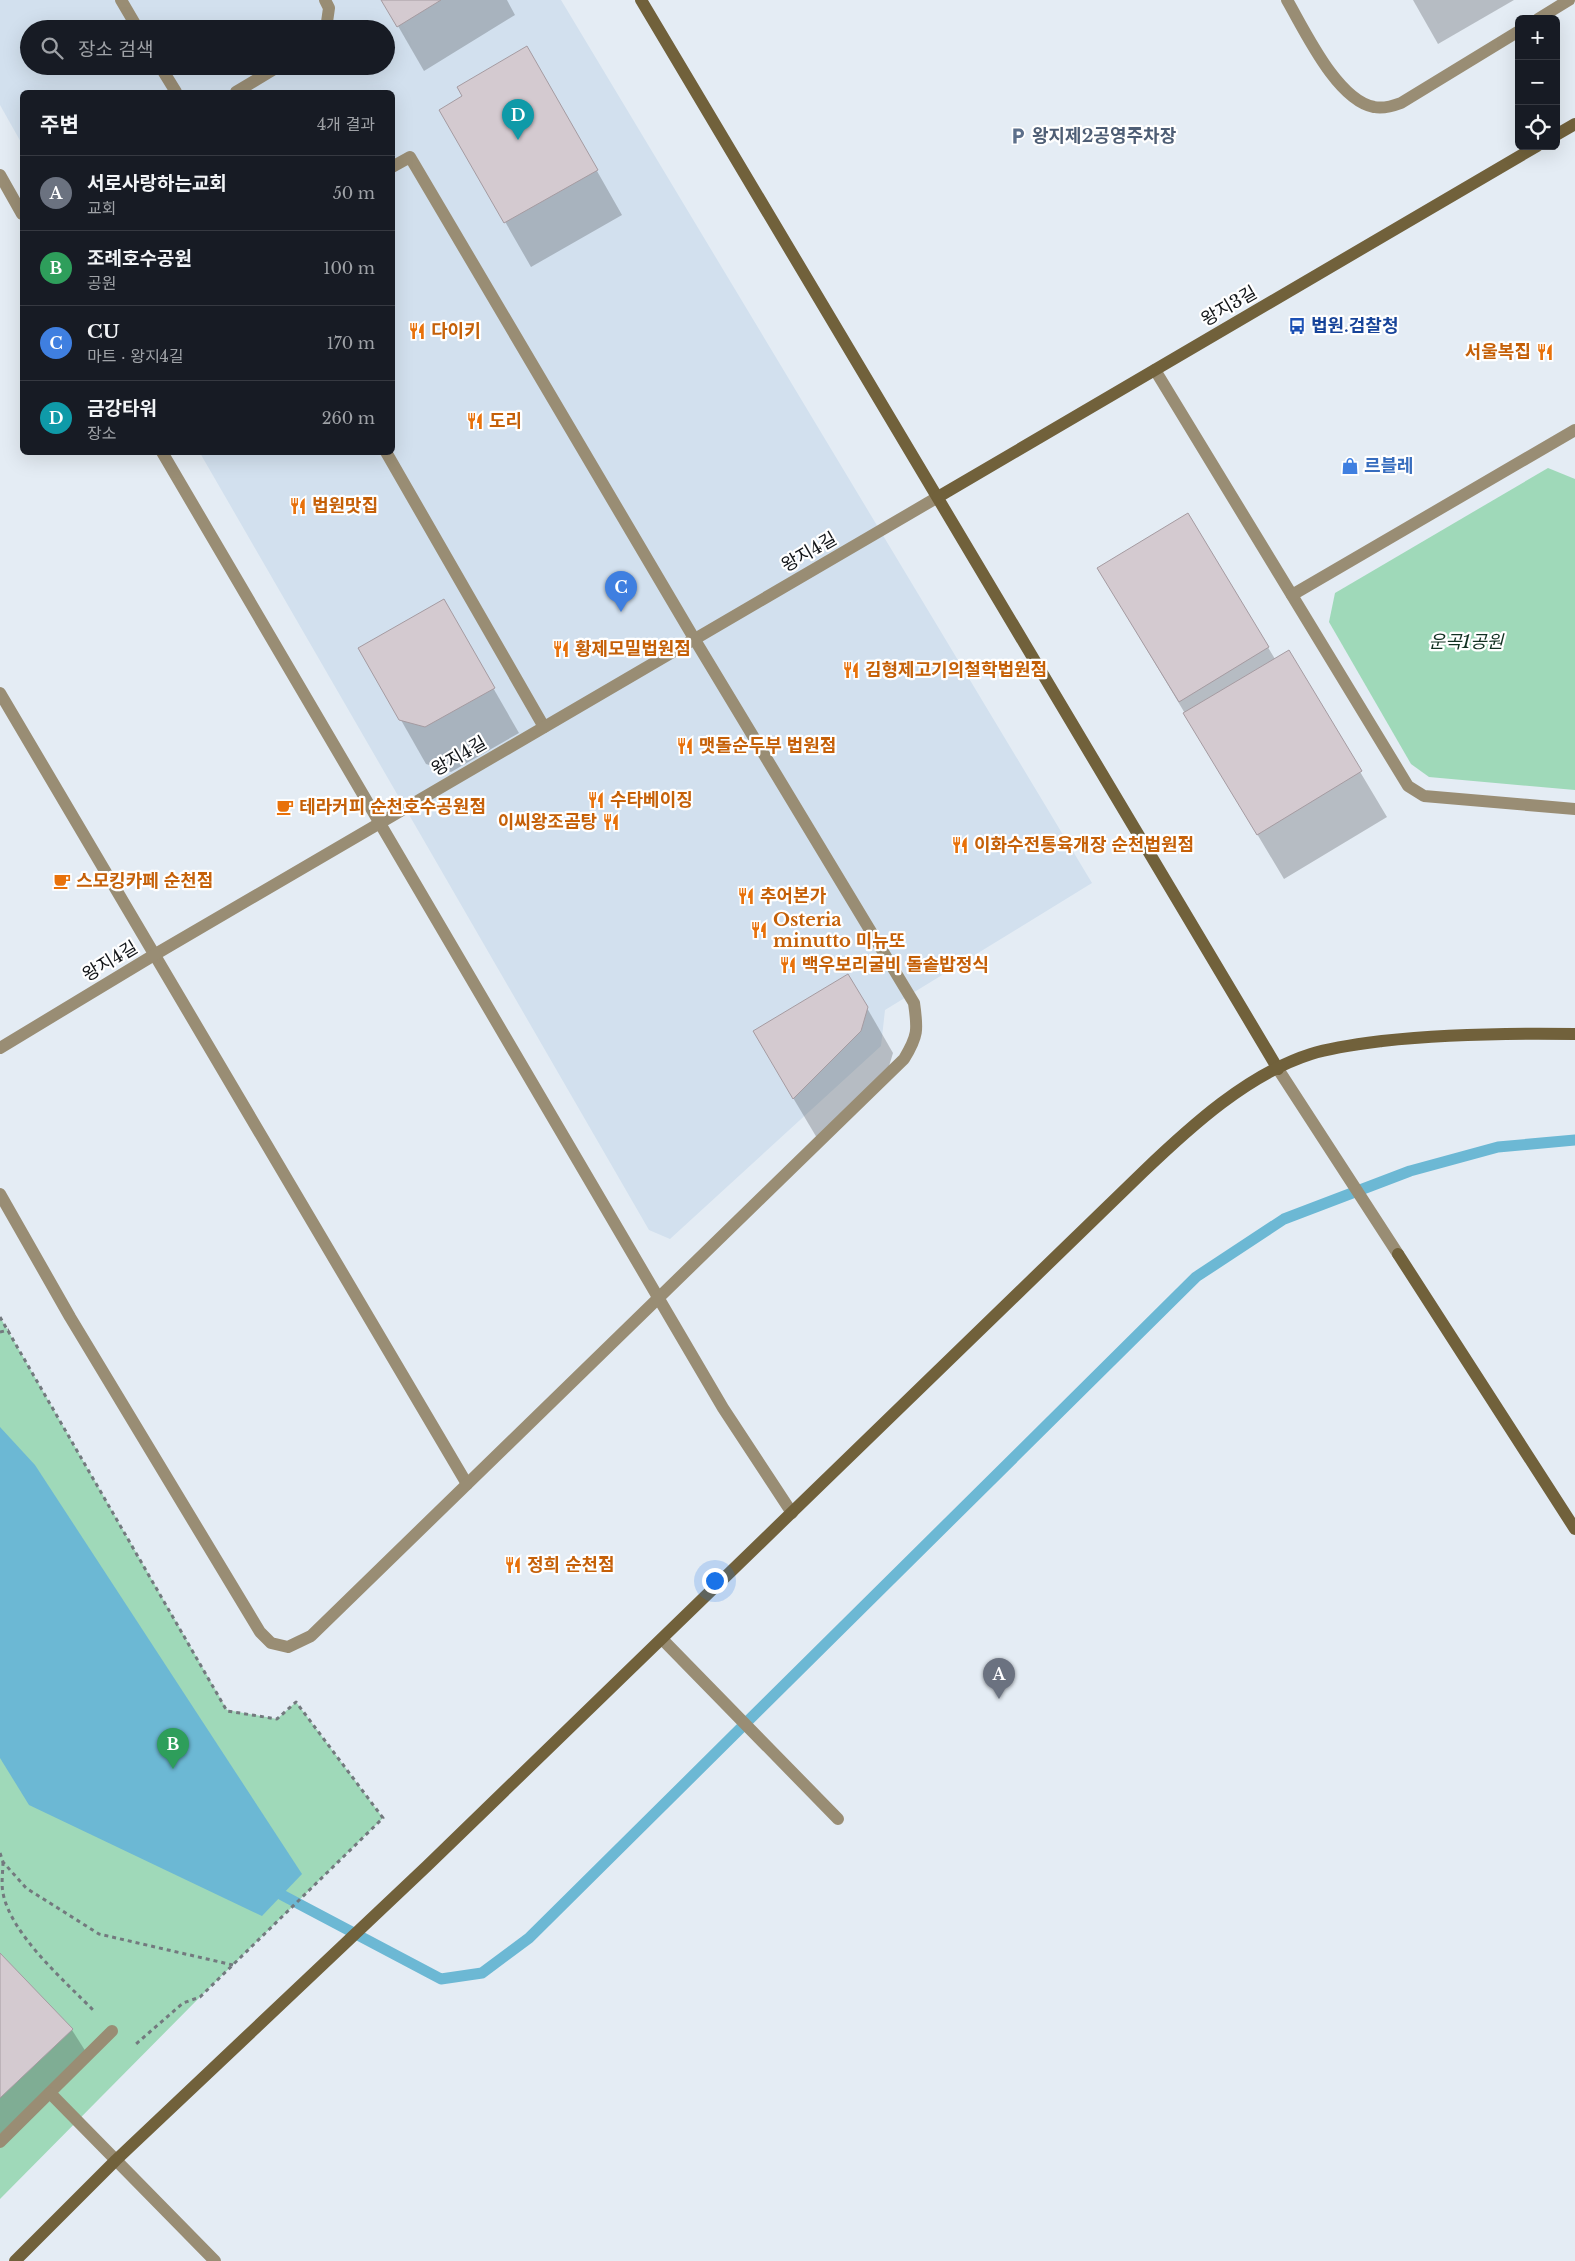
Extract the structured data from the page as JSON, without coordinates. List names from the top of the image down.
{
  "streets": {
    "street": ["왕지3길", "왕지4길"]
  },
  "crossings": [
    ["왕지3길", "왕지4길"]
  ],
  "parks": ["운곡1공원"],
  "places": {
    "parking": ["왕지제2공영주차장"],
    "bus stop": ["법원.검찰청"],
    "restaurant": [
      "다이키",
      "서울복집",
      "도리",
      "법원맛집",
      "황제모밀법원점",
      "김형제고기의철학법원점",
      "맷돌순두부 법원점",
      "수타베이징",
      "이씨왕조곰탕",
      "이화수전통육개장 순천법원점",
      "추어본가",
      "Osteria minutto 미뉴또",
      "백우보리굴비 돌솥밥정식",
      "정희 순천점"
    ],
    "shop": ["르블레"],
    "cafe": ["테라커피 순천호수공원점", "스모킹카페 순천점"]
  },
  "page": {
    "map_buttons": ["+", "−"],
    "search": "장소 검색",
    "heading": ["주변", "4개 결과"],
    "pins": [
      "D",
      "C",
      "A",
      "B"
    ],
    "list": [
      {
        "mark": "A",
        "name": "서로사랑하는교회",
        "note": "교회",
        "value": "50 m"
      },
      {
        "mark": "B",
        "name": "조례호수공원",
        "note": "공원",
        "value": "100 m"
      },
      {
        "mark": "C",
        "name": "CU",
        "note": "마트 · 왕지4길",
        "value": "170 m"
      },
      {
        "mark": "D",
        "name": "금강타워",
        "note": "장소",
        "value": "260 m"
      }
    ]
  }
}
